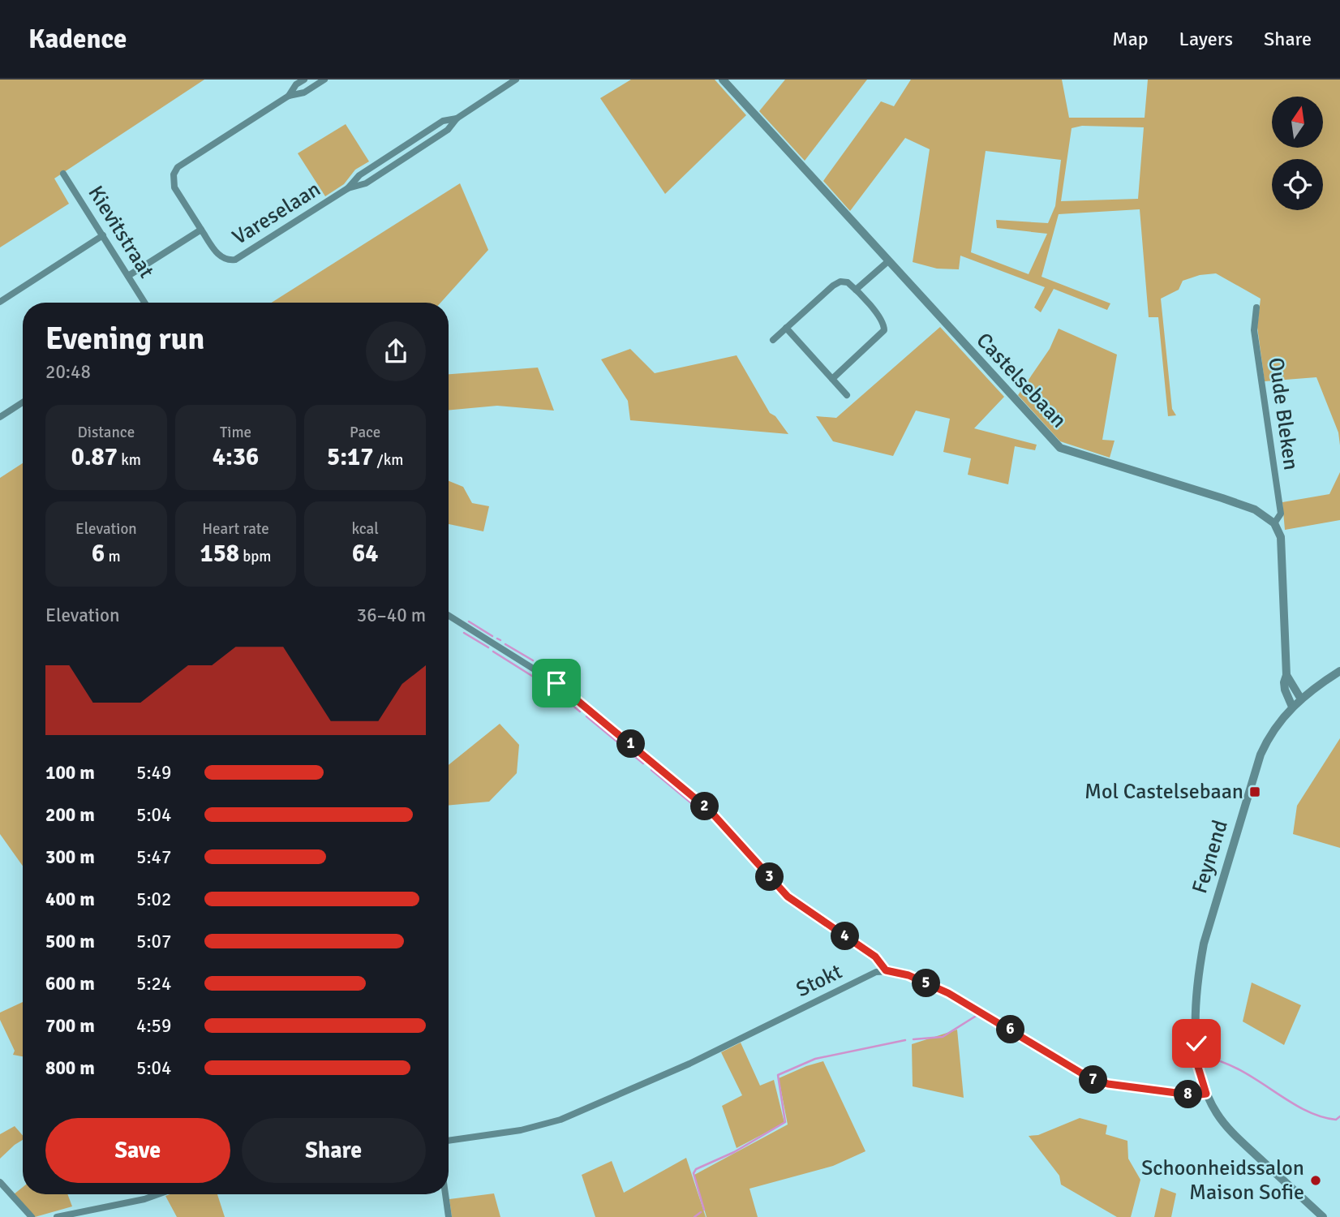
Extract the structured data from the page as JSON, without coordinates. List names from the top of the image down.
{
  "streets": {
    "street": [
      "Vareselaan",
      "Kievitstraat",
      "Castelsebaan",
      "Oude Bleken",
      "Feynend",
      "Stokt"
    ]
  },
  "crossings": [
    ["Castelsebaan", "Oude Bleken"]
  ],
  "places": {
    "transit": ["Mol Castelsebaan"],
    "other": ["Schoonheidssalon Maison Sofie"]
  },
  "north": "top",
  "page": {
    "header": "Kadence",
    "nav": ["Map", "Layers", "Share"],
    "heading": ["Evening run", "20:48"],
    "stats": [
      ["Distance", "0.87 km"],
      ["Time", "4:36"],
      ["Pace", "5:17 /km"],
      ["Elevation", "6 m"],
      ["Heart rate", "158 bpm"],
      ["kcal", "64"]
    ],
    "chart": ["Elevation", "36–40 m"],
    "pins": [
      "1",
      "2",
      "3",
      "4",
      "5",
      "6",
      "7",
      "8"
    ],
    "list": [
      {
        "name": "100 m",
        "note": "5:49"
      },
      {
        "name": "200 m",
        "note": "5:04"
      },
      {
        "name": "300 m",
        "note": "5:47"
      },
      {
        "name": "400 m",
        "note": "5:02"
      },
      {
        "name": "500 m",
        "note": "5:07"
      },
      {
        "name": "600 m",
        "note": "5:24"
      },
      {
        "name": "700 m",
        "note": "4:59"
      },
      {
        "name": "800 m",
        "note": "5:04"
      }
    ],
    "buttons": ["Save", "Share"]
  }
}
